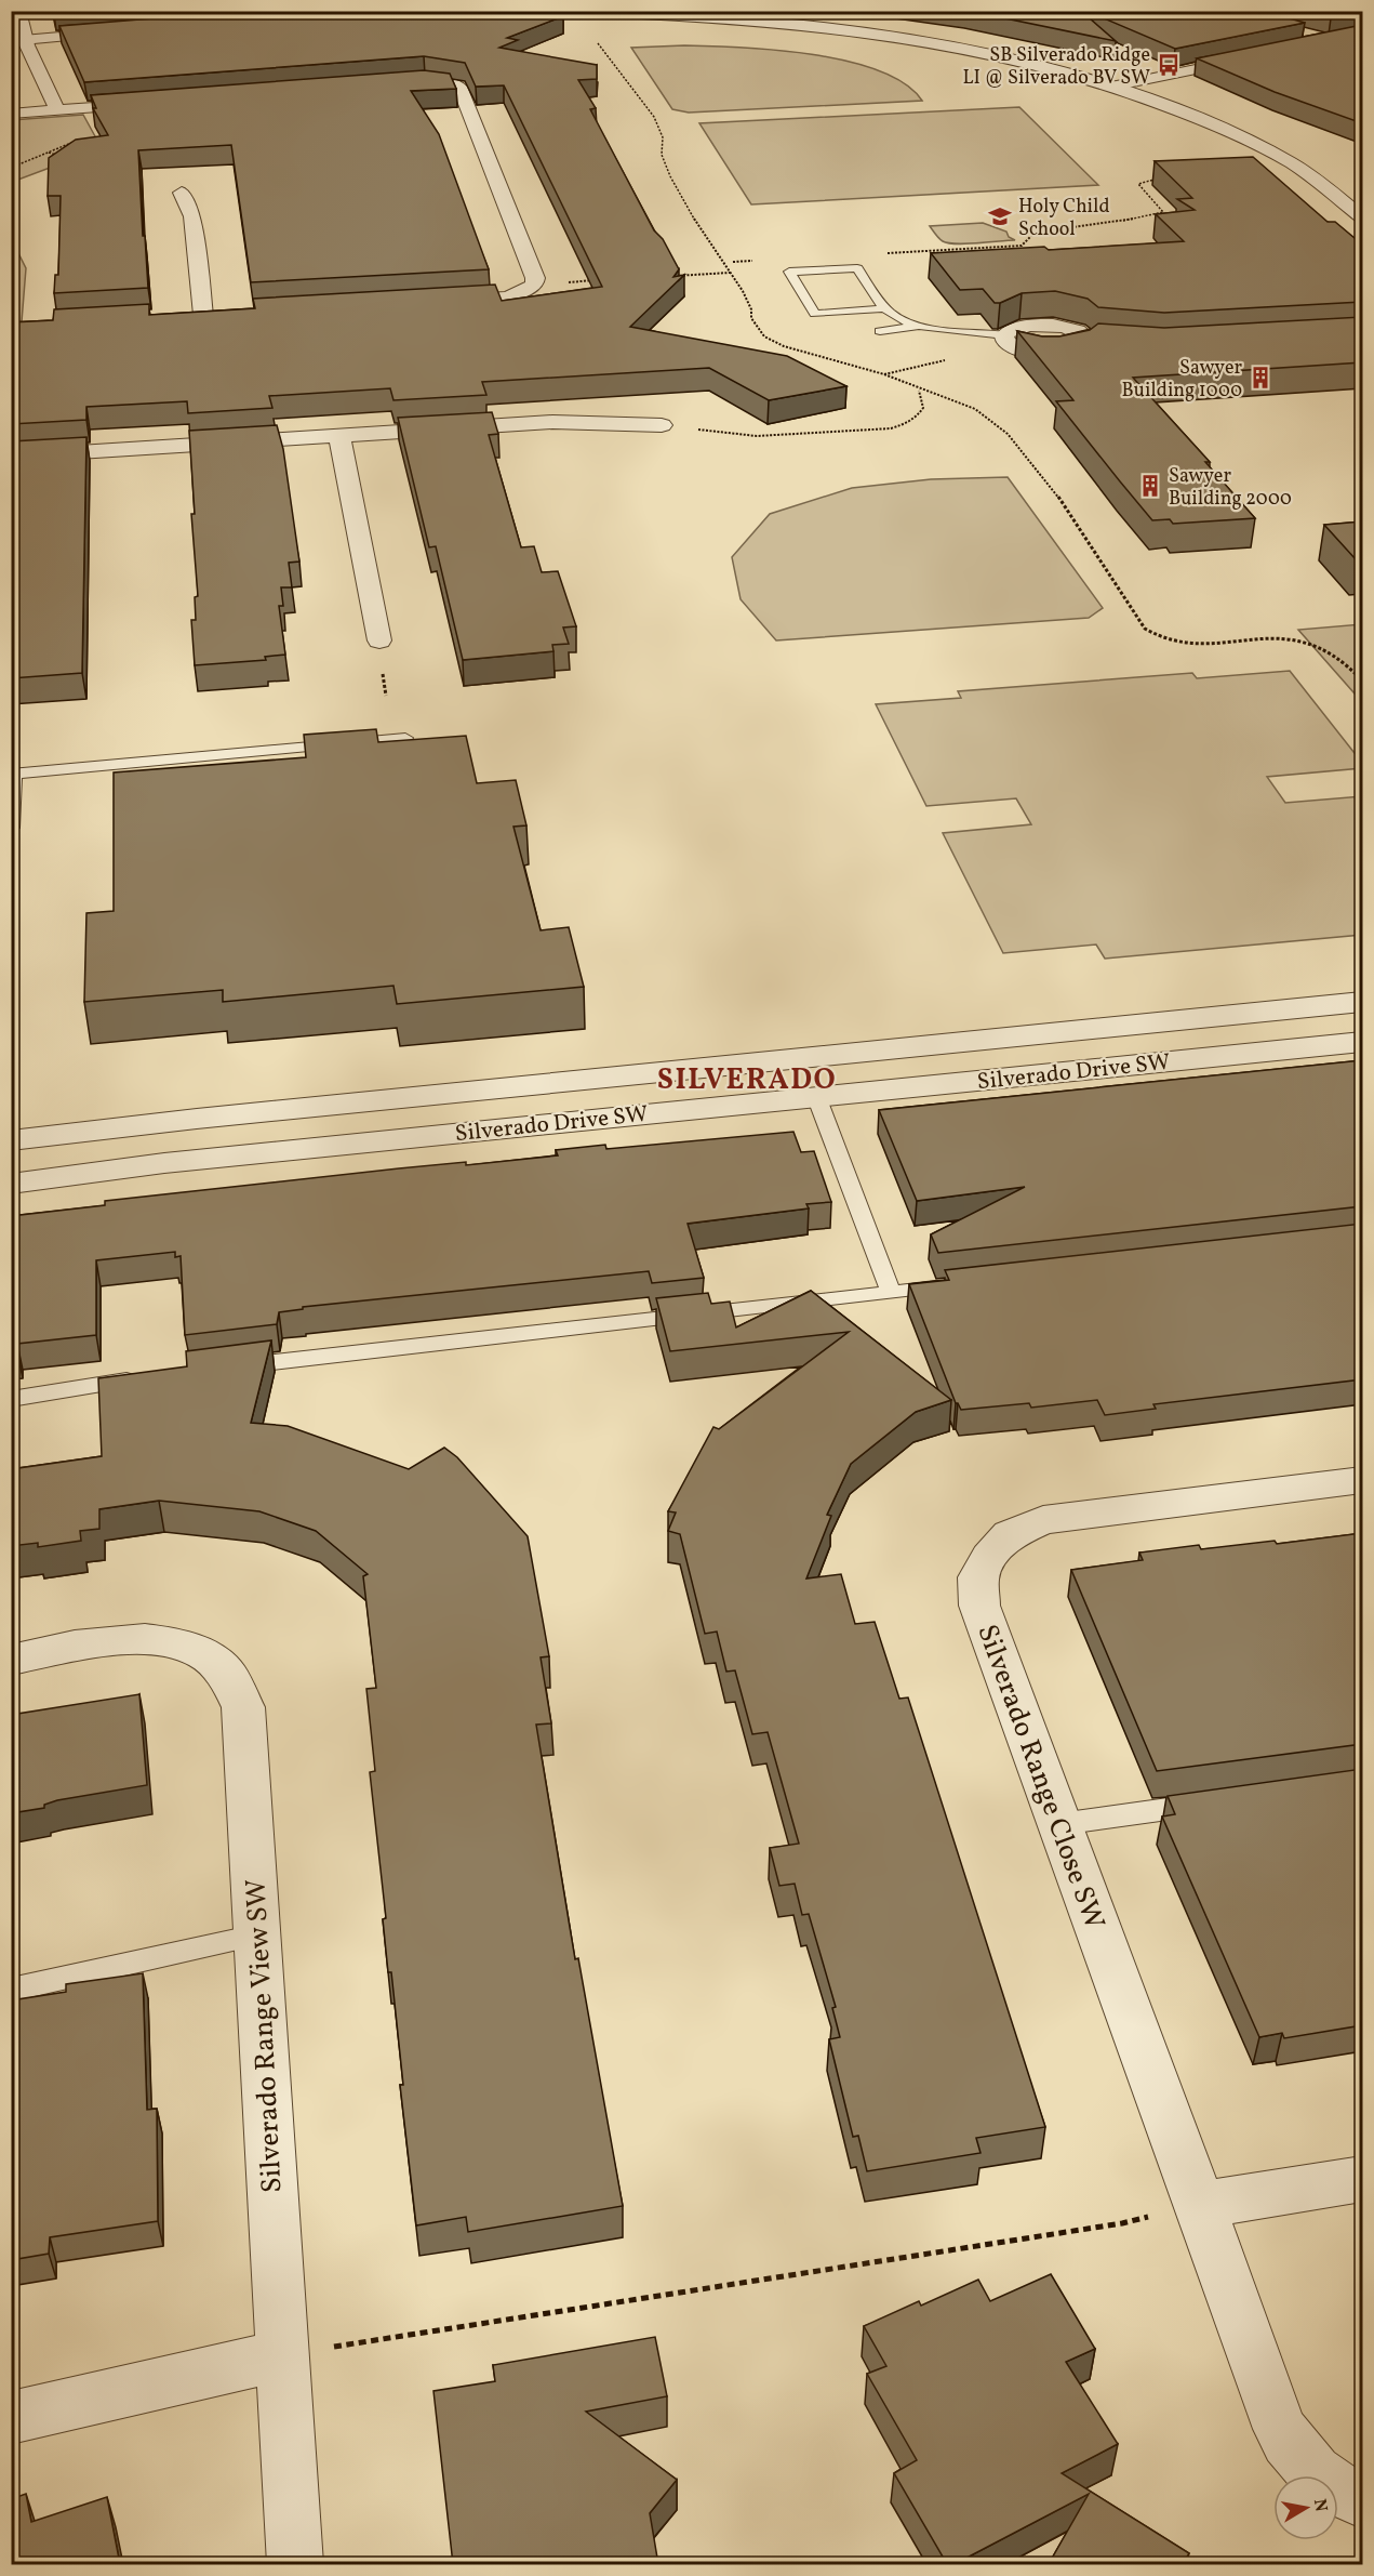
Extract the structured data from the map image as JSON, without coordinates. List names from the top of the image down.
{
  "streets": {
    "street": ["Silverado Drive SW", "Silverado Range Close SW", "Silverado Range View SW"]
  },
  "districts": ["SILVERADO"],
  "places": {
    "bus stop": ["SB Silverado Ridge LI @ Silverado BV SW"],
    "school or university": ["Holy Child School"],
    "building": ["Sawyer Building 1000", "Sawyer Building 2000"]
  },
  "north": "right"
}
